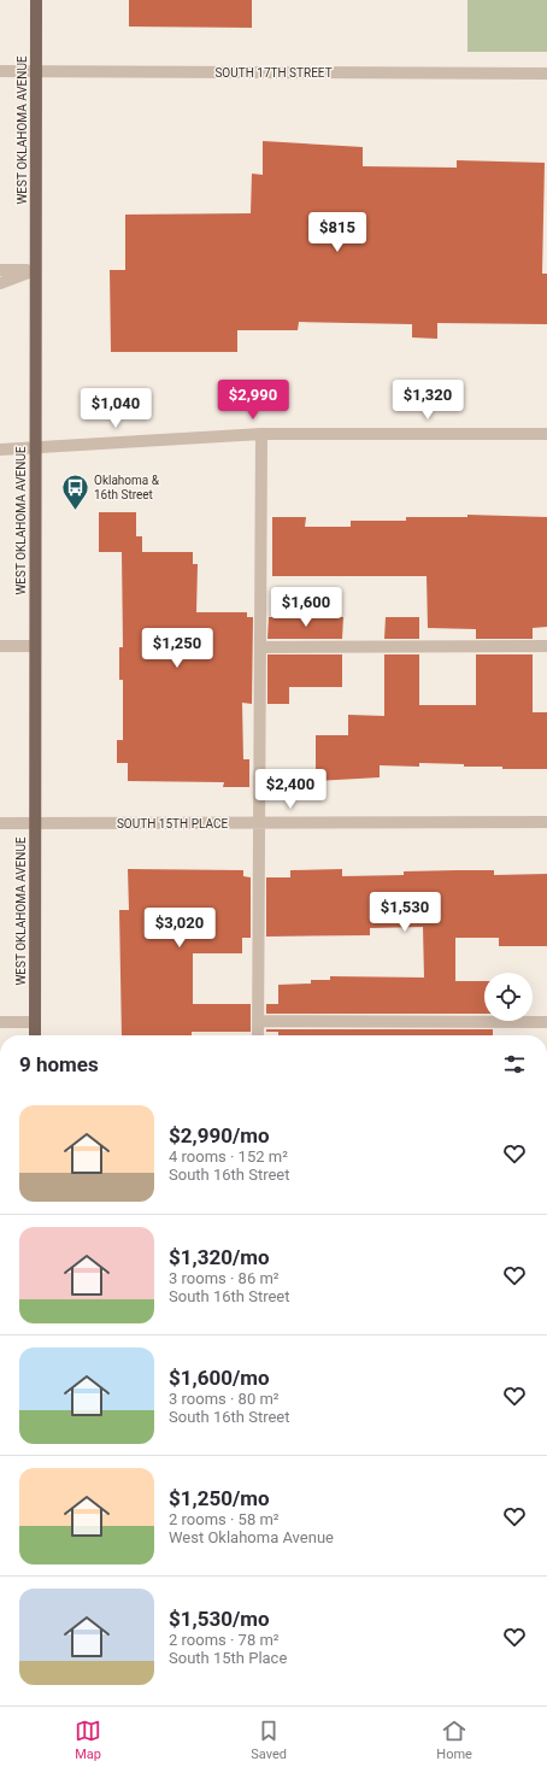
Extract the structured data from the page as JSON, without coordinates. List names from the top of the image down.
{
  "streets": {
    "main road": ["WEST OKLAHOMA AVENUE"],
    "street": ["SOUTH 17TH STREET", "SOUTH 15TH PLACE"]
  },
  "crossings": [
    ["SOUTH 17TH STREET", "WEST OKLAHOMA AVENUE"],
    ["WEST OKLAHOMA AVENUE", "SOUTH 15TH PLACE"]
  ],
  "places": {
    "bus stop": ["Oklahoma & 16th Street"]
  },
  "page": {
    "price": [
      "$815",
      "$2,990",
      "$1,320",
      "$1,040",
      "$1,600",
      "$1,250",
      "$2,400",
      "$1,530",
      "$3,020"
    ],
    "heading": "9 homes",
    "list": [
      {
        "name": "$2,990/mo",
        "note": "4 rooms · 152 m² · South 16th Street"
      },
      {
        "name": "$1,320/mo",
        "note": "3 rooms · 86 m² · South 16th Street"
      },
      {
        "name": "$1,600/mo",
        "note": "3 rooms · 80 m² · South 16th Street"
      },
      {
        "name": "$1,250/mo",
        "note": "2 rooms · 58 m² · West Oklahoma Avenue"
      },
      {
        "name": "$1,530/mo",
        "note": "2 rooms · 78 m² · South 15th Place"
      }
    ],
    "tabs": ["Map", "Saved", "Home"]
  }
}
